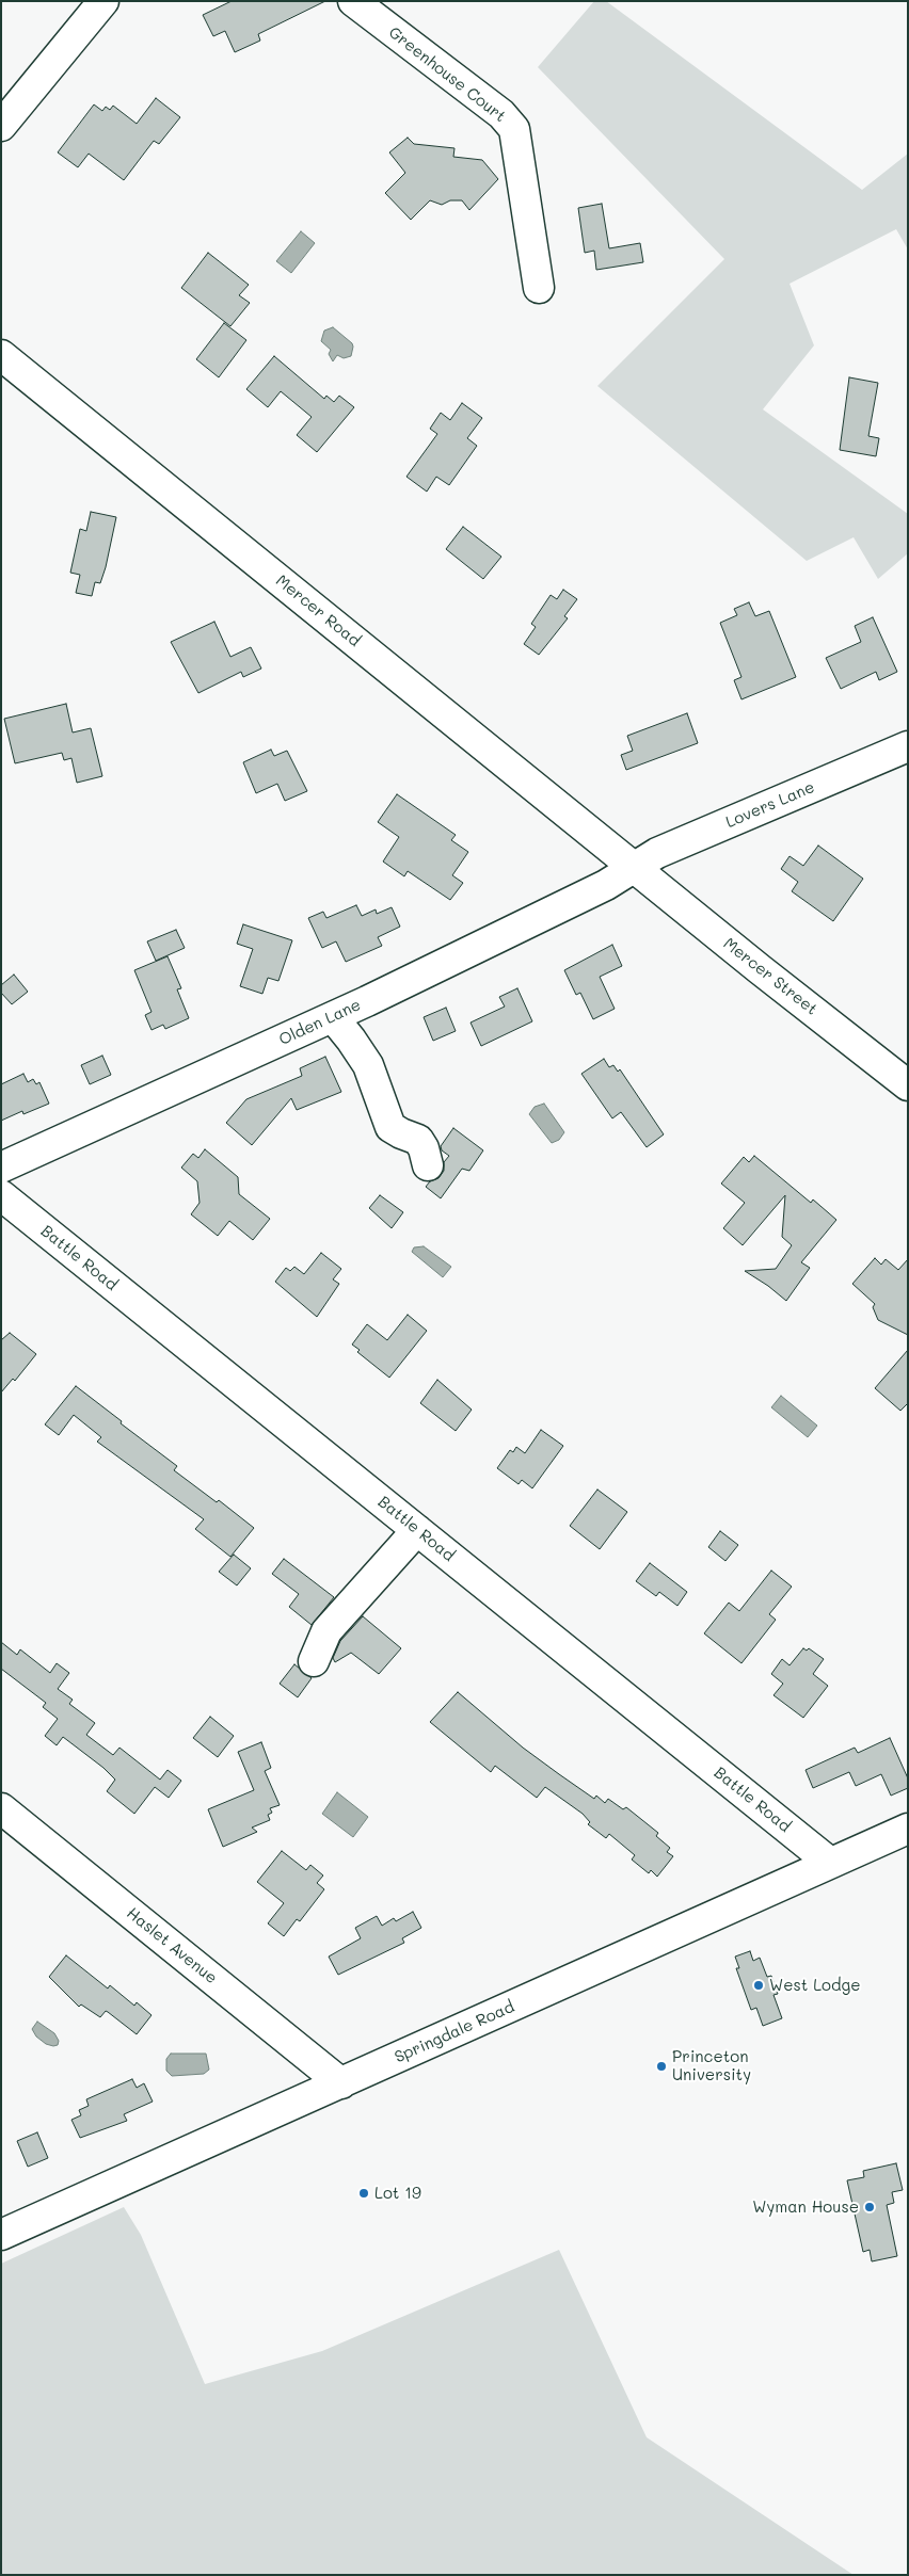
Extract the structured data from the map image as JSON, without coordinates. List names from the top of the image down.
{
  "streets": {
    "street": [
      "Greenhouse Court",
      "Mercer Road",
      "Lovers Lane",
      "Mercer Street",
      "Olden Lane",
      "Battle Road",
      "Haslet Avenue",
      "Springdale Road"
    ]
  },
  "crossings": [
    ["Mercer Road", "Lovers Lane"],
    ["Mercer Road", "Mercer Street"],
    ["Mercer Road", "Olden Lane"],
    ["Lovers Lane", "Mercer Street"],
    ["Lovers Lane", "Olden Lane"],
    ["Mercer Street", "Olden Lane"],
    ["Battle Road", "Springdale Road"],
    ["Haslet Avenue", "Springdale Road"]
  ],
  "places": [
    "West Lodge",
    "Princeton University",
    "Lot 19",
    "Wyman House"
  ]
}
